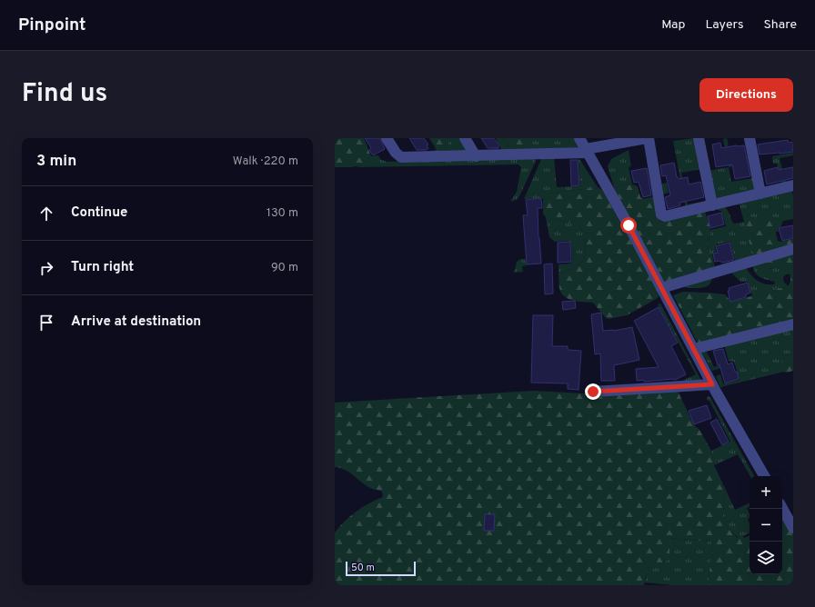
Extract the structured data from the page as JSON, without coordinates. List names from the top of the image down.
{
  "scale_bar": "50 m",
  "page": {
    "header": "Pinpoint",
    "nav": ["Map", "Layers", "Share"],
    "title": "Find us",
    "buttons": "Directions",
    "heading": ["3 min", "Walk · 220 m"],
    "list": [
      ["Continue", "130 m"],
      ["Turn right", "90 m"],
      "Arrive at destination"
    ],
    "map_buttons": ["+", "−"],
    "scale": "50 m"
  }
}
